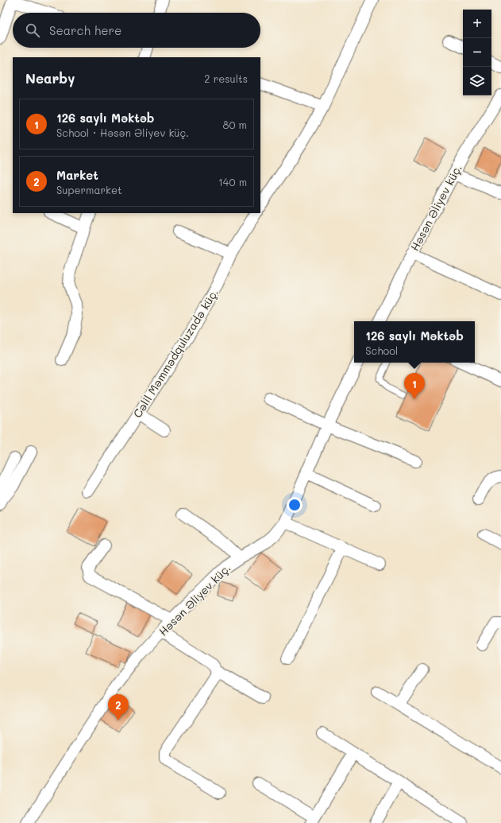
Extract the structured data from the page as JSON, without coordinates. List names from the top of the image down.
{
  "streets": {
    "street": ["Həsən Əliyev küç.", "Cəlil Məmmədquluzadə küç."]
  },
  "page": {
    "map_buttons": ["+", "−"],
    "search": "Search here",
    "heading": ["Nearby", "2 results"],
    "list": [
      {
        "mark": "1",
        "name": "126 saylı Məktəb",
        "note": "School · Həsən Əliyev küç.",
        "value": "80 m"
      },
      {
        "mark": "2",
        "name": "Market",
        "note": "Supermarket",
        "value": "140 m"
      }
    ],
    "popup": ["126 saylı Məktəb", "School"],
    "pins": ["1", "2"]
  }
}
